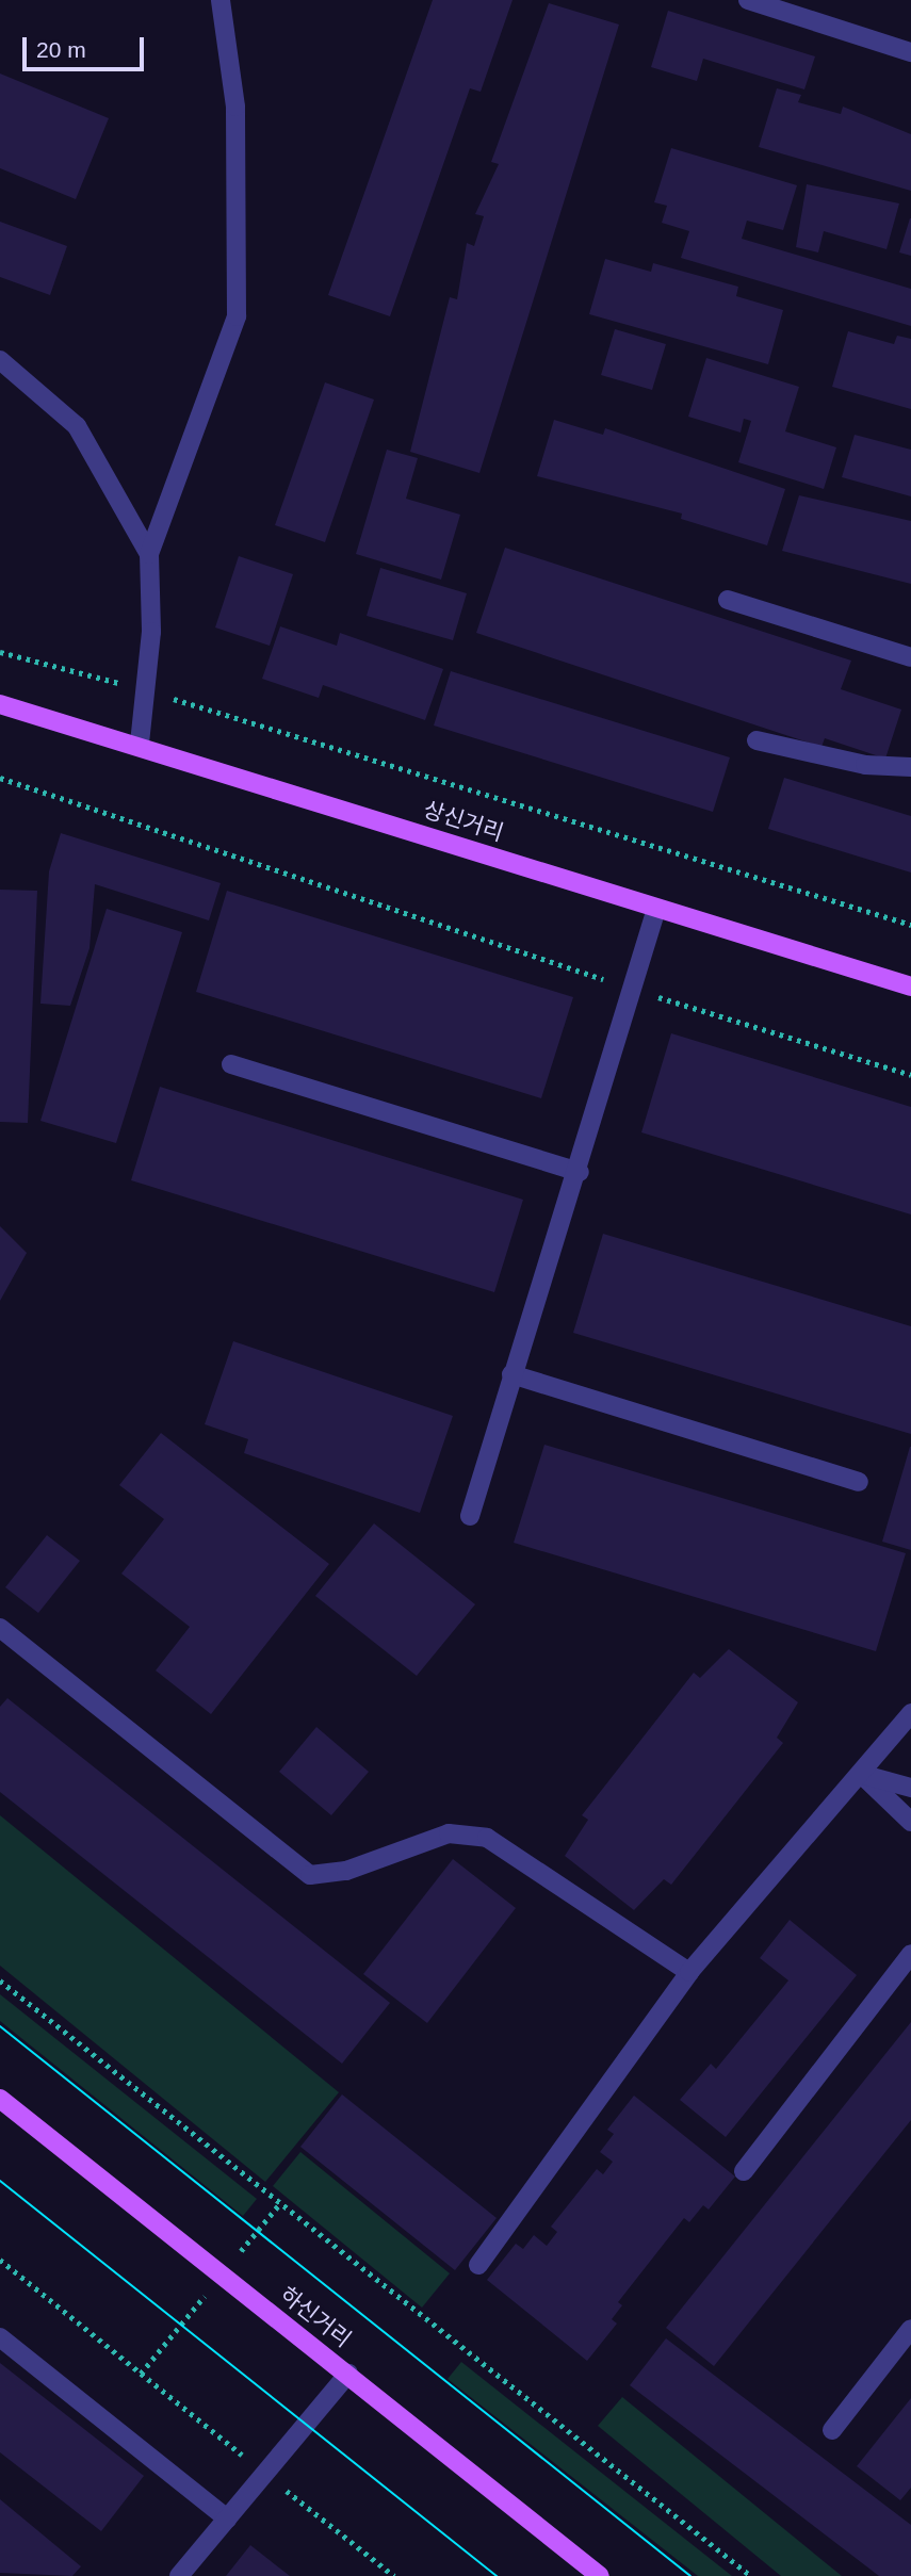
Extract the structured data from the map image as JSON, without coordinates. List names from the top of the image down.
{
  "streets": {
    "main road": ["상신거리", "하신거리"]
  },
  "scale_bar": "20 m"
}
